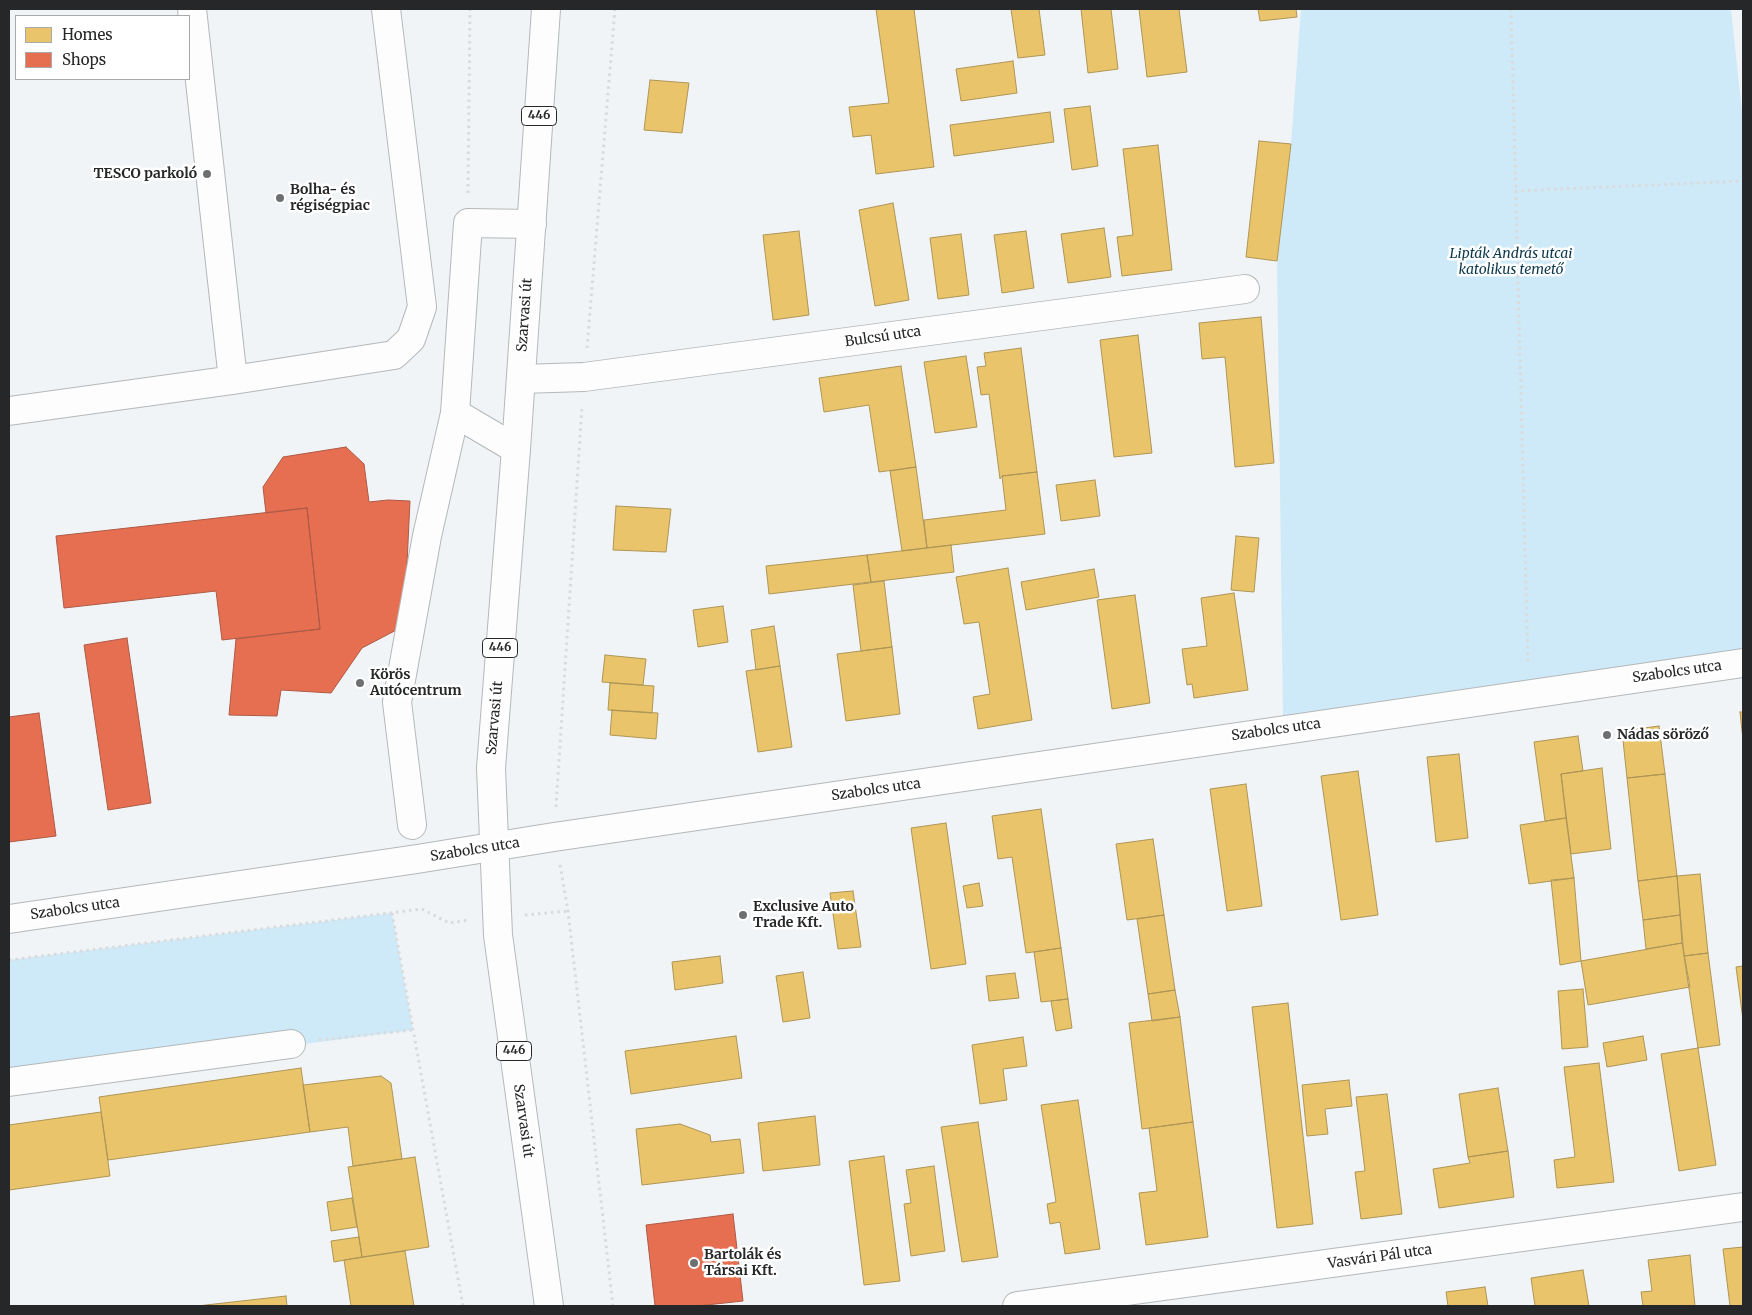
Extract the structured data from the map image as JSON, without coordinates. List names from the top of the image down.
{
  "streets": {
    "street": [
      "446",
      "Szarvasi út",
      "Bulcsú utca",
      "Szabolcs utca",
      "Vasvári Pál utca"
    ]
  },
  "crossings": [
    ["Szarvasi út", "Bulcsú utca"],
    ["Szarvasi út", "Szabolcs utca"]
  ],
  "parks": ["Lipták András utcai katolikus temető"],
  "places": [
    "TESCO parkoló",
    "Bolha- és régiségpiac",
    "Körös Autócentrum",
    "Nádas söröző",
    "Exclusive Auto Trade Kft.",
    "Bartolák és Társai Kft."
  ],
  "legend": ["Homes", "Shops"]
}
